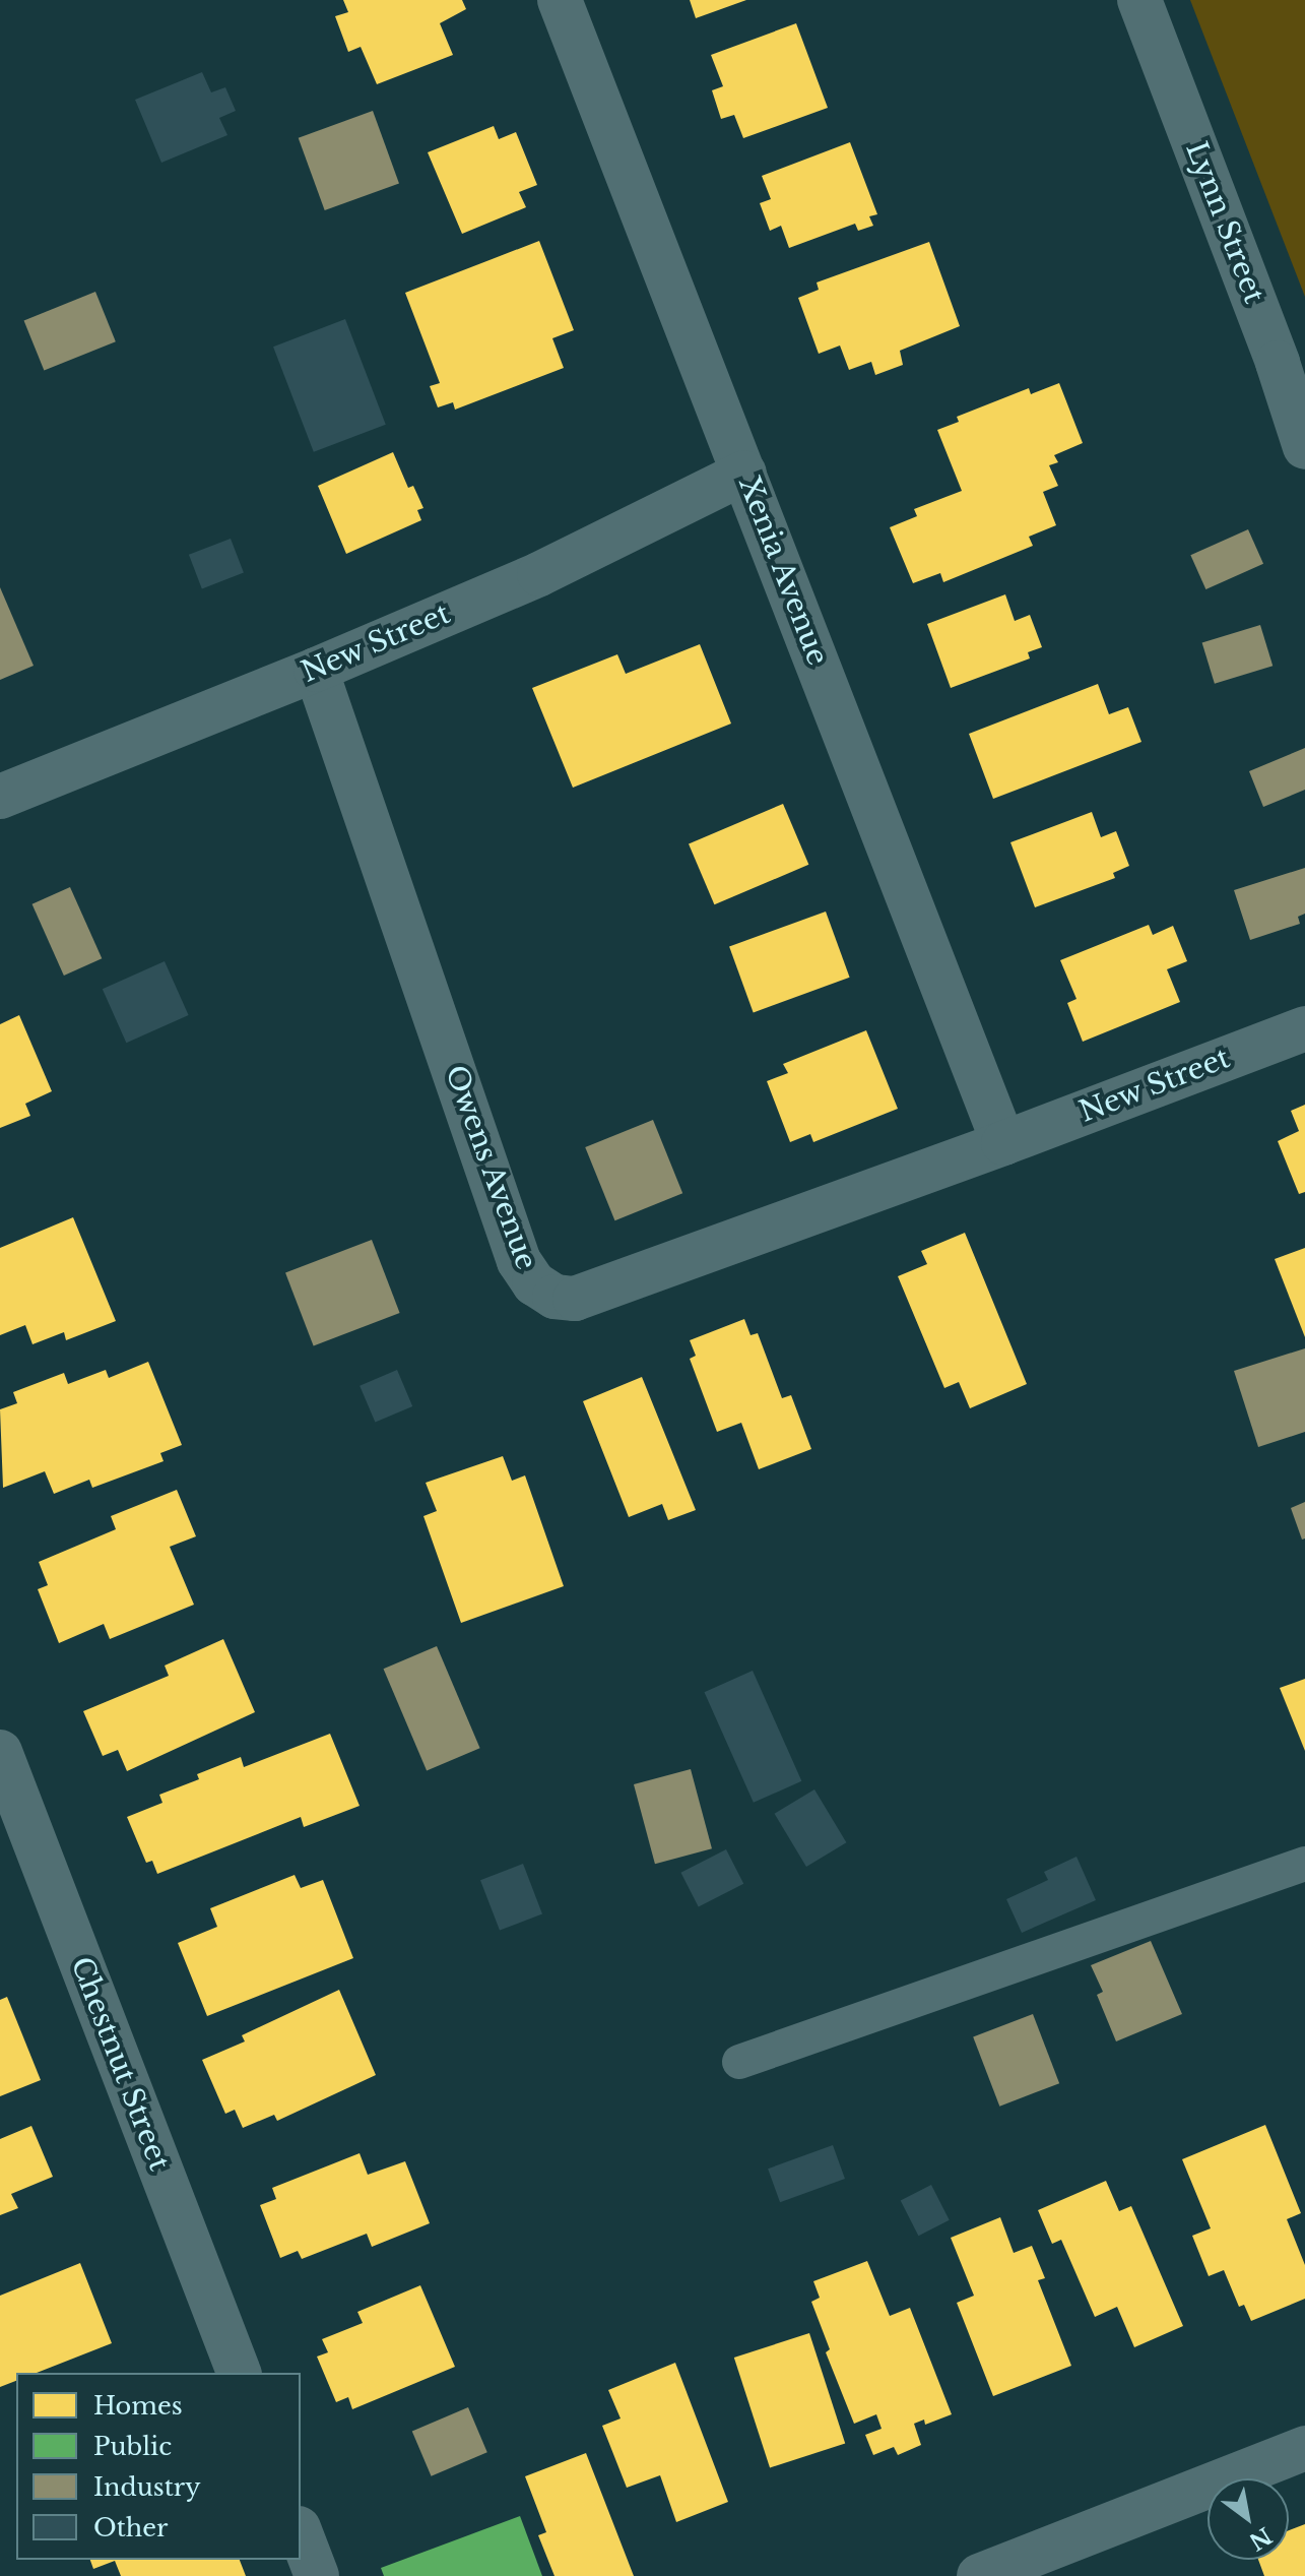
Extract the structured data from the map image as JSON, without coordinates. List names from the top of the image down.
{
  "streets": {
    "street": [
      "Lynn Street",
      "Xenia Avenue",
      "New Street",
      "Owens Avenue",
      "Chestnut Street"
    ]
  },
  "crossings": [
    ["Xenia Avenue", "New Street"],
    ["Xenia Avenue", "Owens Avenue"],
    ["New Street", "Owens Avenue"]
  ],
  "legend": [
    "Homes",
    "Public",
    "Industry",
    "Other"
  ],
  "north": "bottom right"
}
